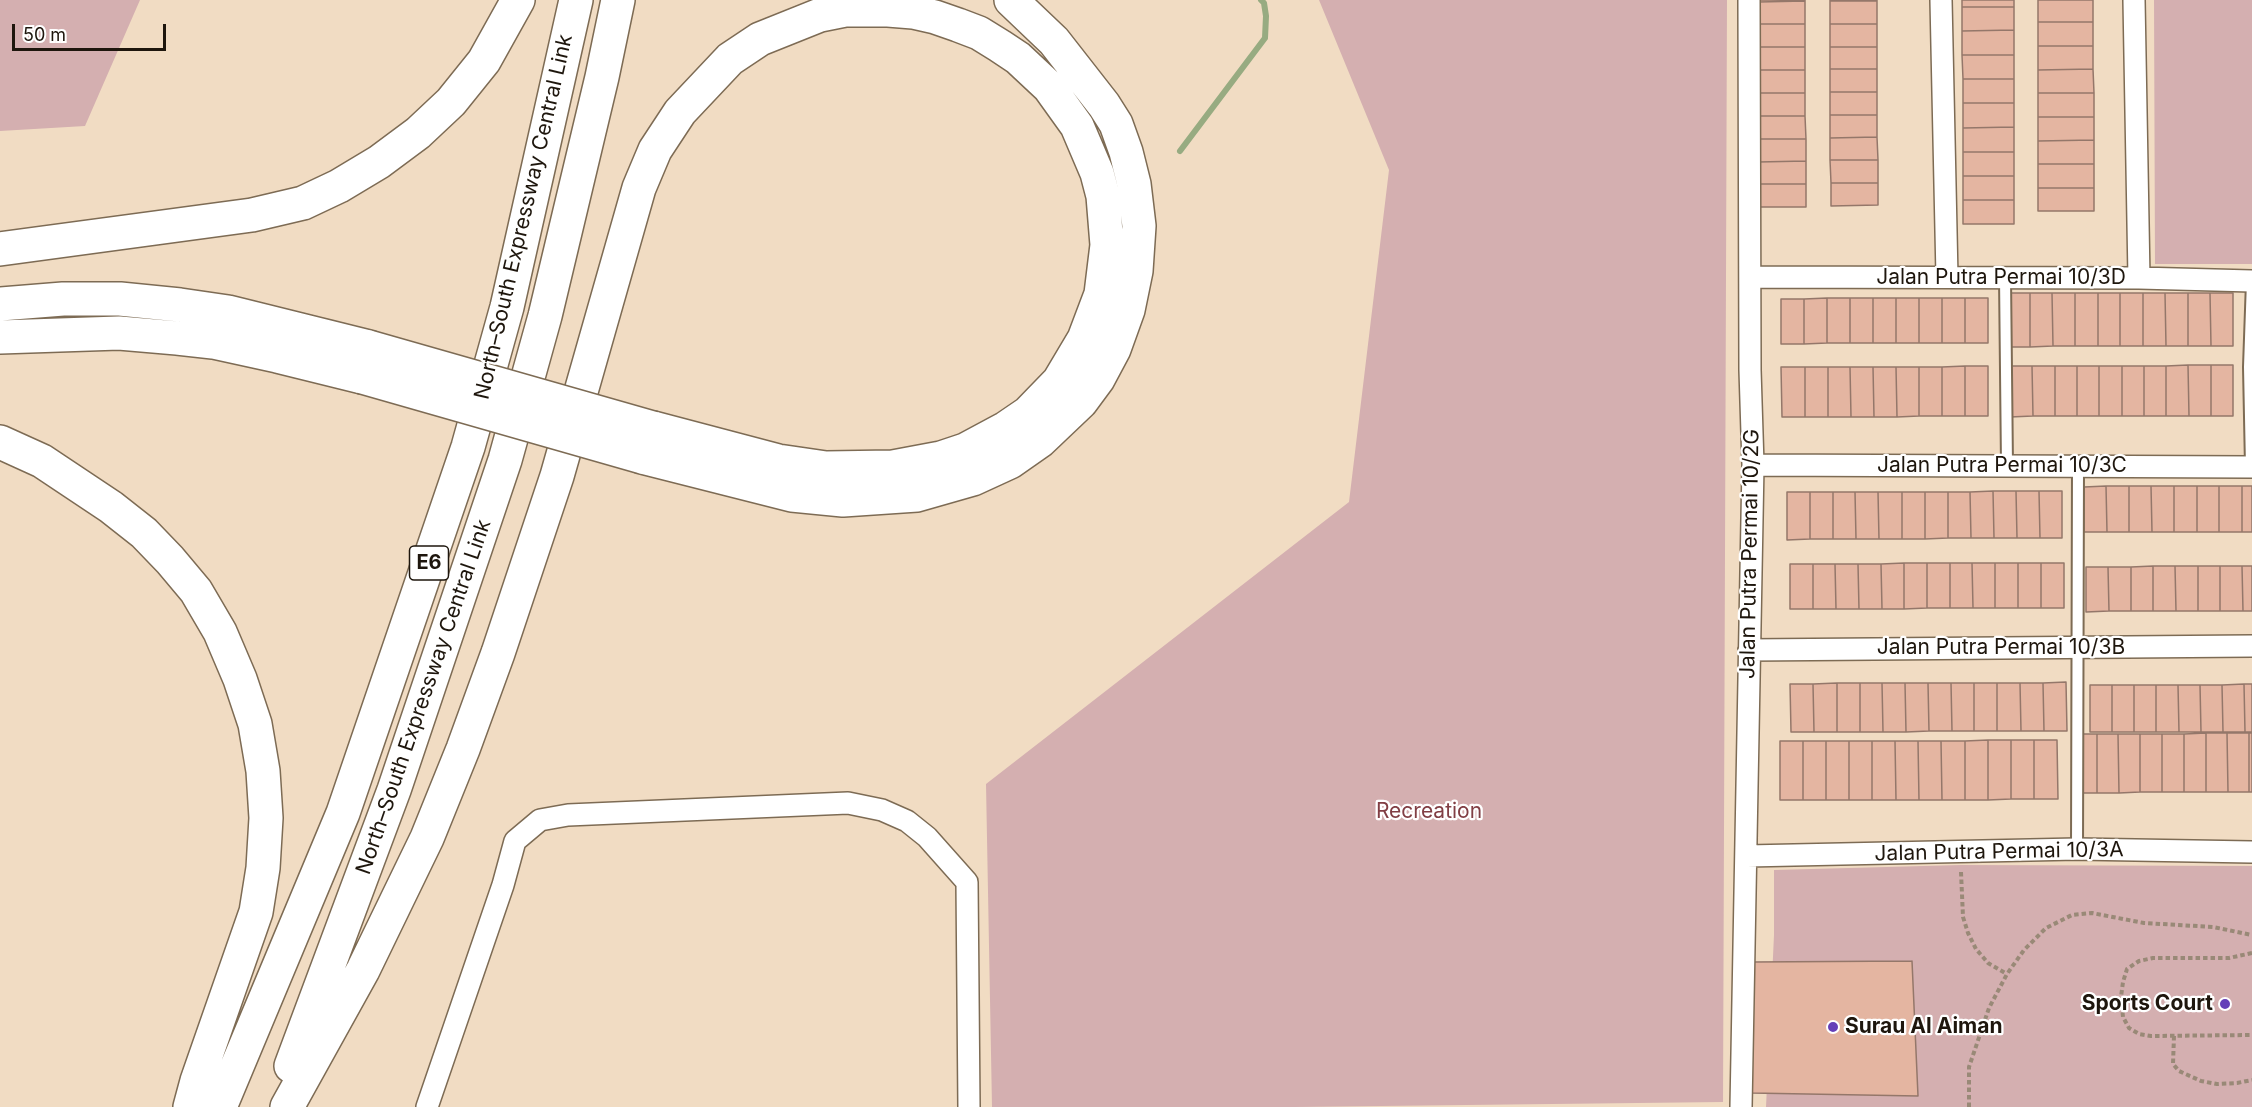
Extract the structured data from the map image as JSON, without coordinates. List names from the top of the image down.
{
  "streets": {
    "highway": ["North–South Expressway Central Link", "E6"],
    "street": [
      "Jalan Putra Permai 10/3D",
      "Jalan Putra Permai 10/3C",
      "Jalan Putra Permai 10/2G",
      "Jalan Putra Permai 10/3B",
      "Jalan Putra Permai 10/3A"
    ]
  },
  "crossings": [
    ["Jalan Putra Permai 10/3D", "Jalan Putra Permai 10/2G"],
    ["Jalan Putra Permai 10/3C", "Jalan Putra Permai 10/2G"],
    ["Jalan Putra Permai 10/2G", "Jalan Putra Permai 10/3B"],
    ["Jalan Putra Permai 10/2G", "Jalan Putra Permai 10/3A"]
  ],
  "parks": ["Recreation"],
  "places": ["Sports Court", "Surau Al Aiman"],
  "scale_bar": "50 m"
}
